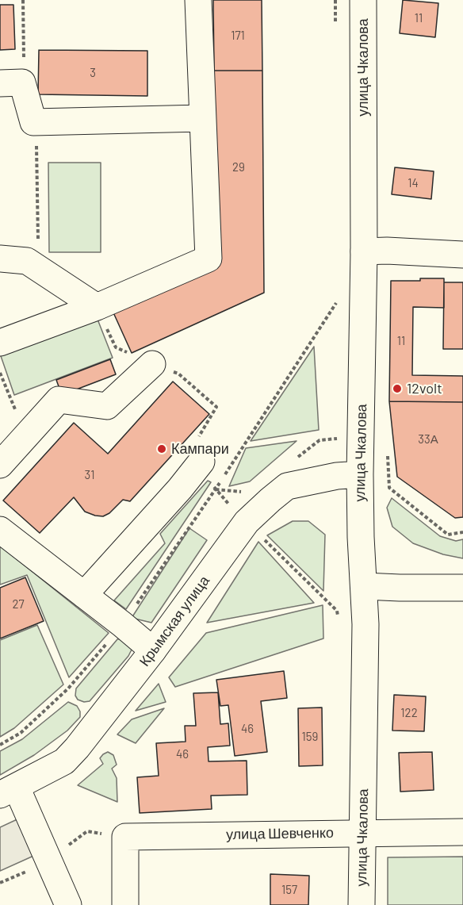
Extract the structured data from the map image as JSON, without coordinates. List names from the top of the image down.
{
  "streets": {
    "main road": ["улица Чкалова", "Крымская улица", "улица Шевченко"]
  },
  "crossings": [
    ["улица Чкалова", "Крымская улица"],
    ["улица Чкалова", "улица Шевченко"]
  ],
  "places": ["12volt", "Кампари"],
  "house_numbers": [
    "11",
    "171",
    "3",
    "29",
    "14",
    "11",
    "33А",
    "31",
    "27",
    "122",
    "46",
    "159",
    "46",
    "157"
  ]
}
